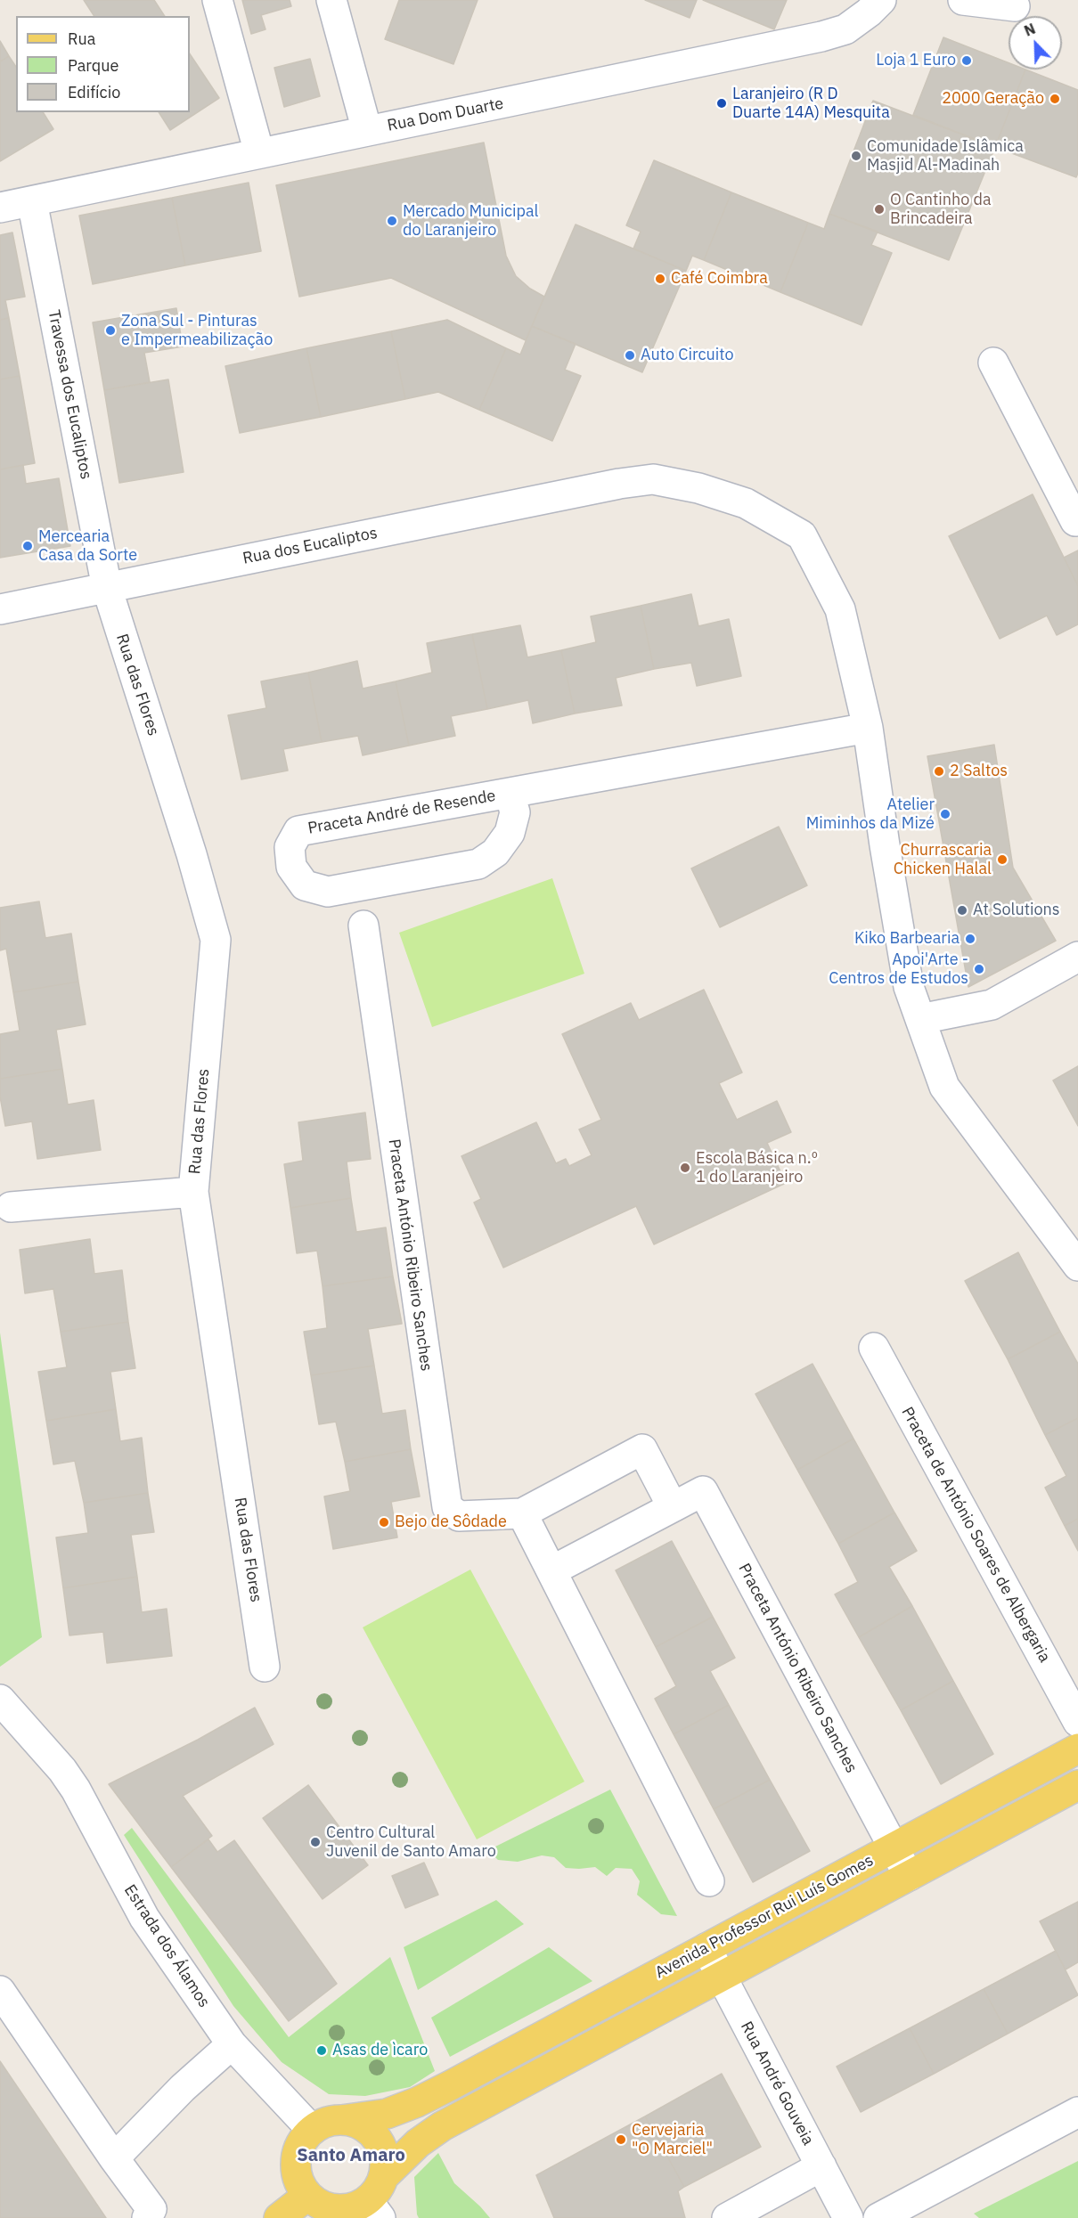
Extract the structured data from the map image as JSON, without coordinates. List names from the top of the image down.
{
  "streets": {
    "main road": ["Avenida Professor Rui Luís Gomes"],
    "street": [
      "Rua Dom Duarte",
      "Travessa dos Eucaliptos",
      "Rua dos Eucaliptos",
      "Rua das Flores",
      "Praceta André de Resende",
      "Praceta António Ribeiro Sanches",
      "Praceta de António Soares de Albergaria",
      "Estrada dos Álamos",
      "Rua André Gouveia"
    ]
  },
  "crossings": [
    ["Rua Dom Duarte", "Travessa dos Eucaliptos"],
    ["Travessa dos Eucaliptos", "Rua dos Eucaliptos"],
    ["Travessa dos Eucaliptos", "Rua das Flores"],
    ["Rua dos Eucaliptos", "Rua das Flores"],
    ["Rua dos Eucaliptos", "Praceta André de Resende"],
    ["Praceta António Ribeiro Sanches", "Avenida Professor Rui Luís Gomes"],
    ["Avenida Professor Rui Luís Gomes", "Estrada dos Álamos"],
    ["Avenida Professor Rui Luís Gomes", "Rua André Gouveia"]
  ],
  "districts": ["Santo Amaro"],
  "places": [
    "Loja 1 Euro",
    "2000 Geração",
    "Laranjeiro (R D Duarte 14A) Mesquita",
    "Comunidade Islâmica Masjid Al-Madinah",
    "O Cantinho da Brincadeira",
    "Mercado Municipal do Laranjeiro",
    "Café Coimbra",
    "Zona Sul - Pinturas e Impermeabilização",
    "Auto Circuito",
    "Mercearia Casa da Sorte",
    "2 Saltos",
    "Atelier Miminhos da Mizé",
    "Churrascaria Chicken Halal",
    "At Solutions",
    "Kiko Barbearia",
    "Apoi'Arte - Centros de Estudos",
    "Escola Básica n.º 1 do Laranjeiro",
    "Bejo de Sôdade",
    "Centro Cultural Juvenil de Santo Amaro",
    "Asas de ìcaro",
    "Cervejaria \"O Marciel\""
  ],
  "legend": ["Rua", "Parque", "Edifício"],
  "north": "top left"
}
